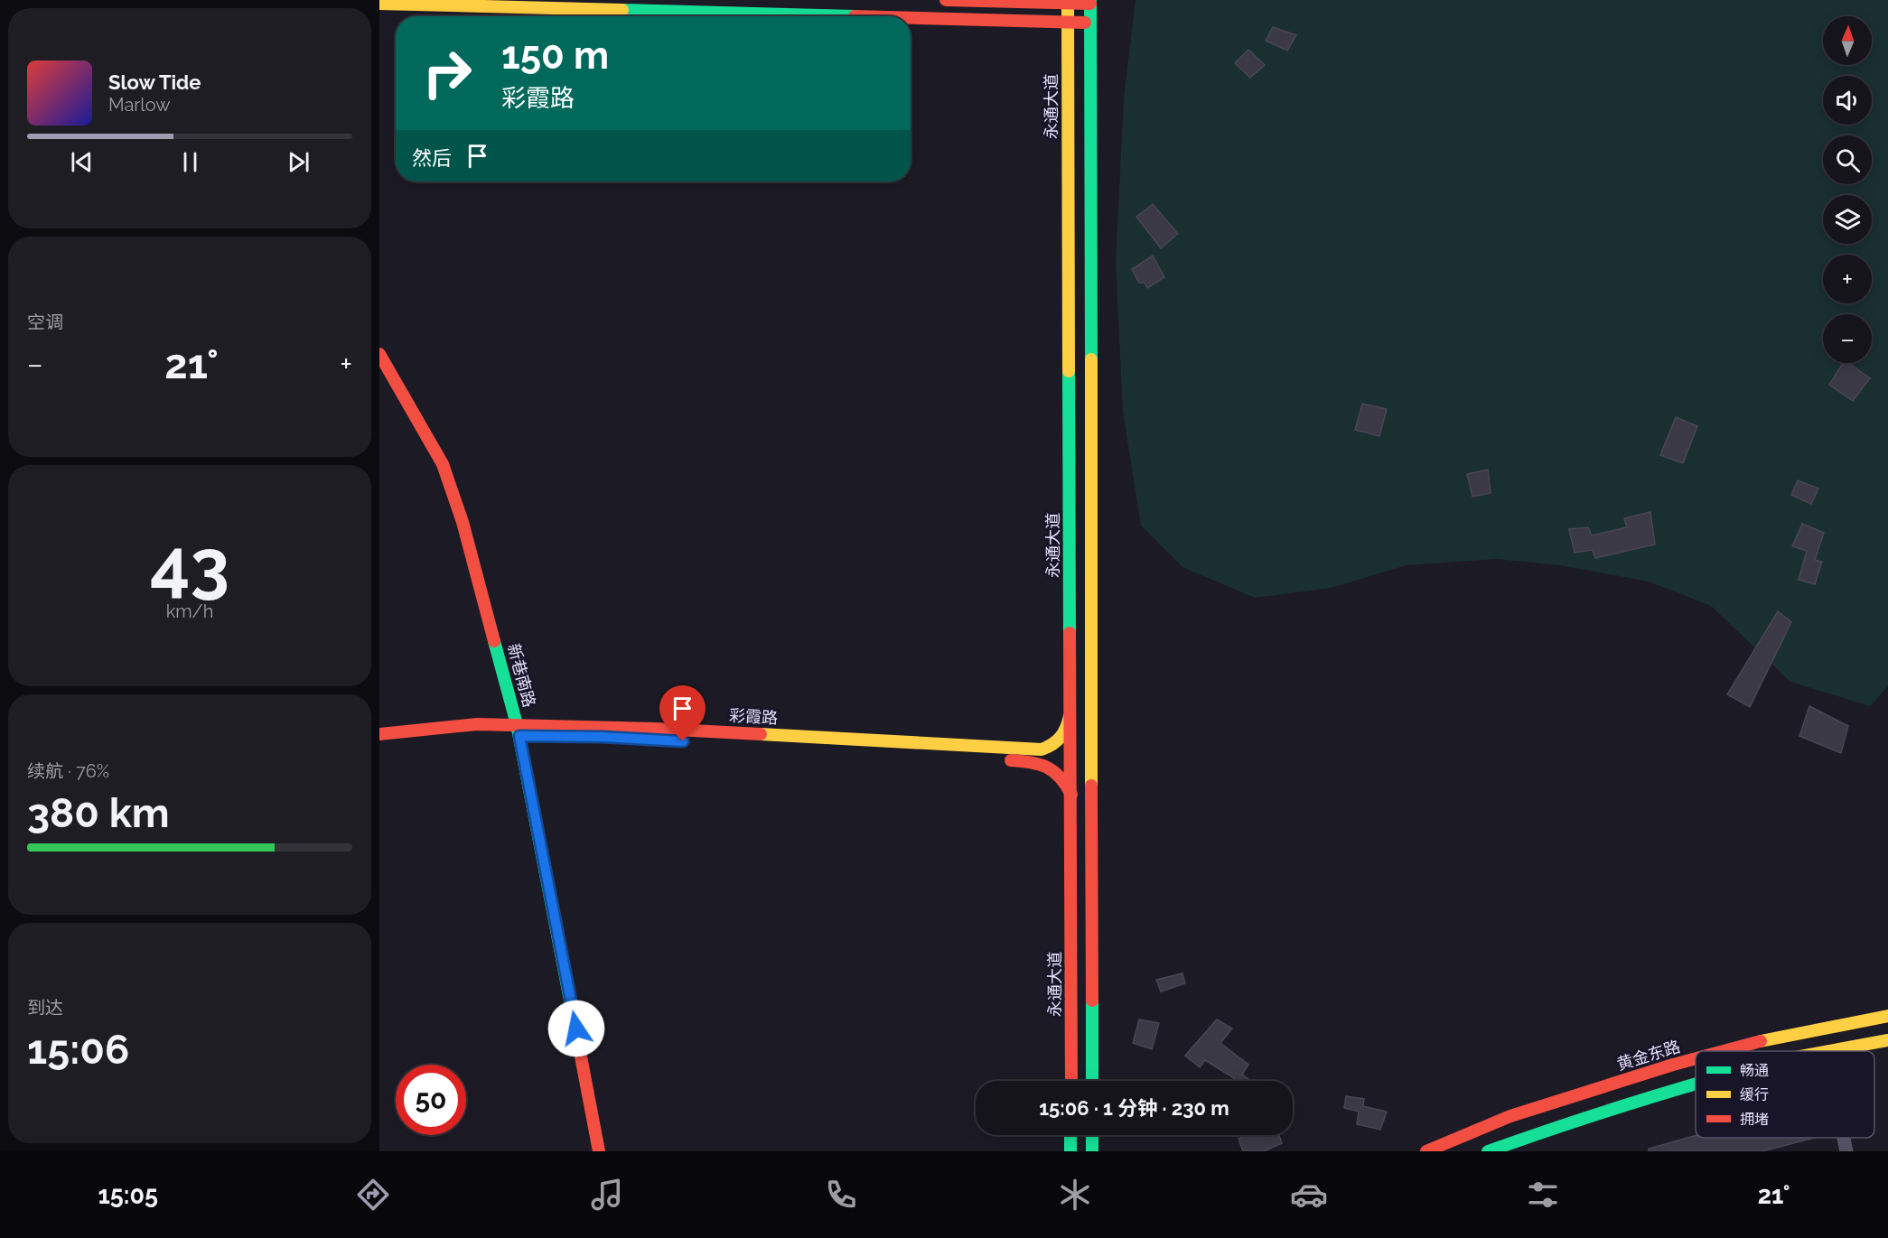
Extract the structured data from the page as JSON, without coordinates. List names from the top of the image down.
{
  "streets": {
    "main road": [
      "永通大道",
      "新巷南路",
      "彩霞路",
      "黄金东路"
    ]
  },
  "crossings": [
    ["永通大道", "彩霞路"],
    ["新巷南路", "彩霞路"]
  ],
  "legend": ["畅通", "缓行", "拥堵"],
  "north": "top",
  "page": {
    "map_buttons": ["+", "−"],
    "turn": ["150 m", "彩霞路"],
    "song": ["Slow Tide", "Marlow"],
    "then": "然后",
    "tile": [
      "空调",
      ["43", "km/h"],
      ["续航 · 76%", "380 km"],
      ["到达", "15:06"]
    ],
    "heat": ["−", "21°", "+"],
    "limit": "50",
    "trip": "15:06 · 1 分钟 · 230 m",
    "tabs": ["15:05", "21°"]
  }
}
